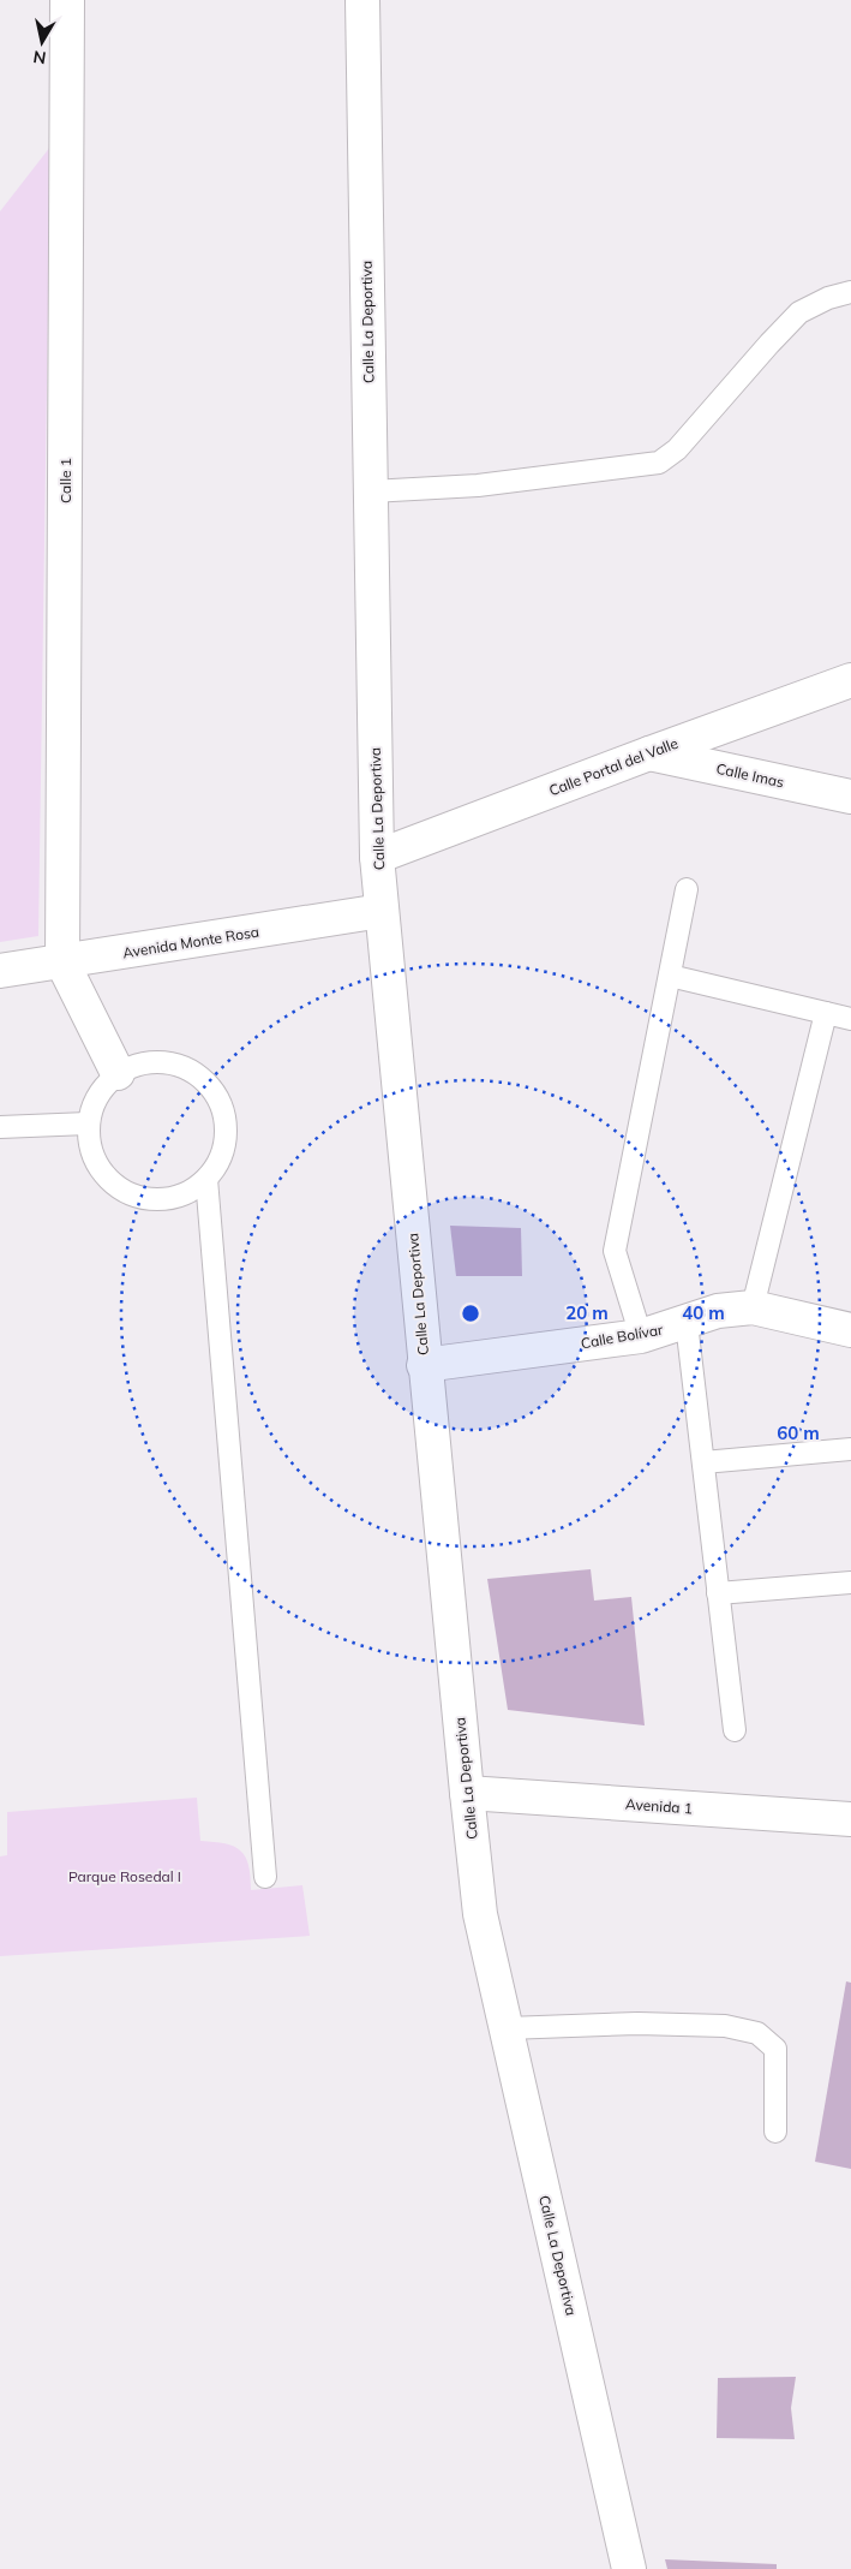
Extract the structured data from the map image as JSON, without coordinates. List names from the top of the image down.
{
  "streets": {
    "street": [
      "Calle La Deportiva",
      "Calle 1",
      "Calle Portal del Valle",
      "Calle Imas",
      "Avenida Monte Rosa",
      "Calle Bolívar",
      "Avenida 1"
    ]
  },
  "crossings": [
    ["Calle La Deportiva", "Calle Portal del Valle"],
    ["Calle La Deportiva", "Avenida Monte Rosa"],
    ["Calle La Deportiva", "Calle Bolívar"],
    ["Calle La Deportiva", "Avenida 1"],
    ["Calle 1", "Avenida Monte Rosa"],
    ["Calle Portal del Valle", "Calle Imas"]
  ],
  "parks": ["Parque Rosedal I"],
  "north": "bottom",
  "rings": ["20 m", "40 m", "60 m"]
}
